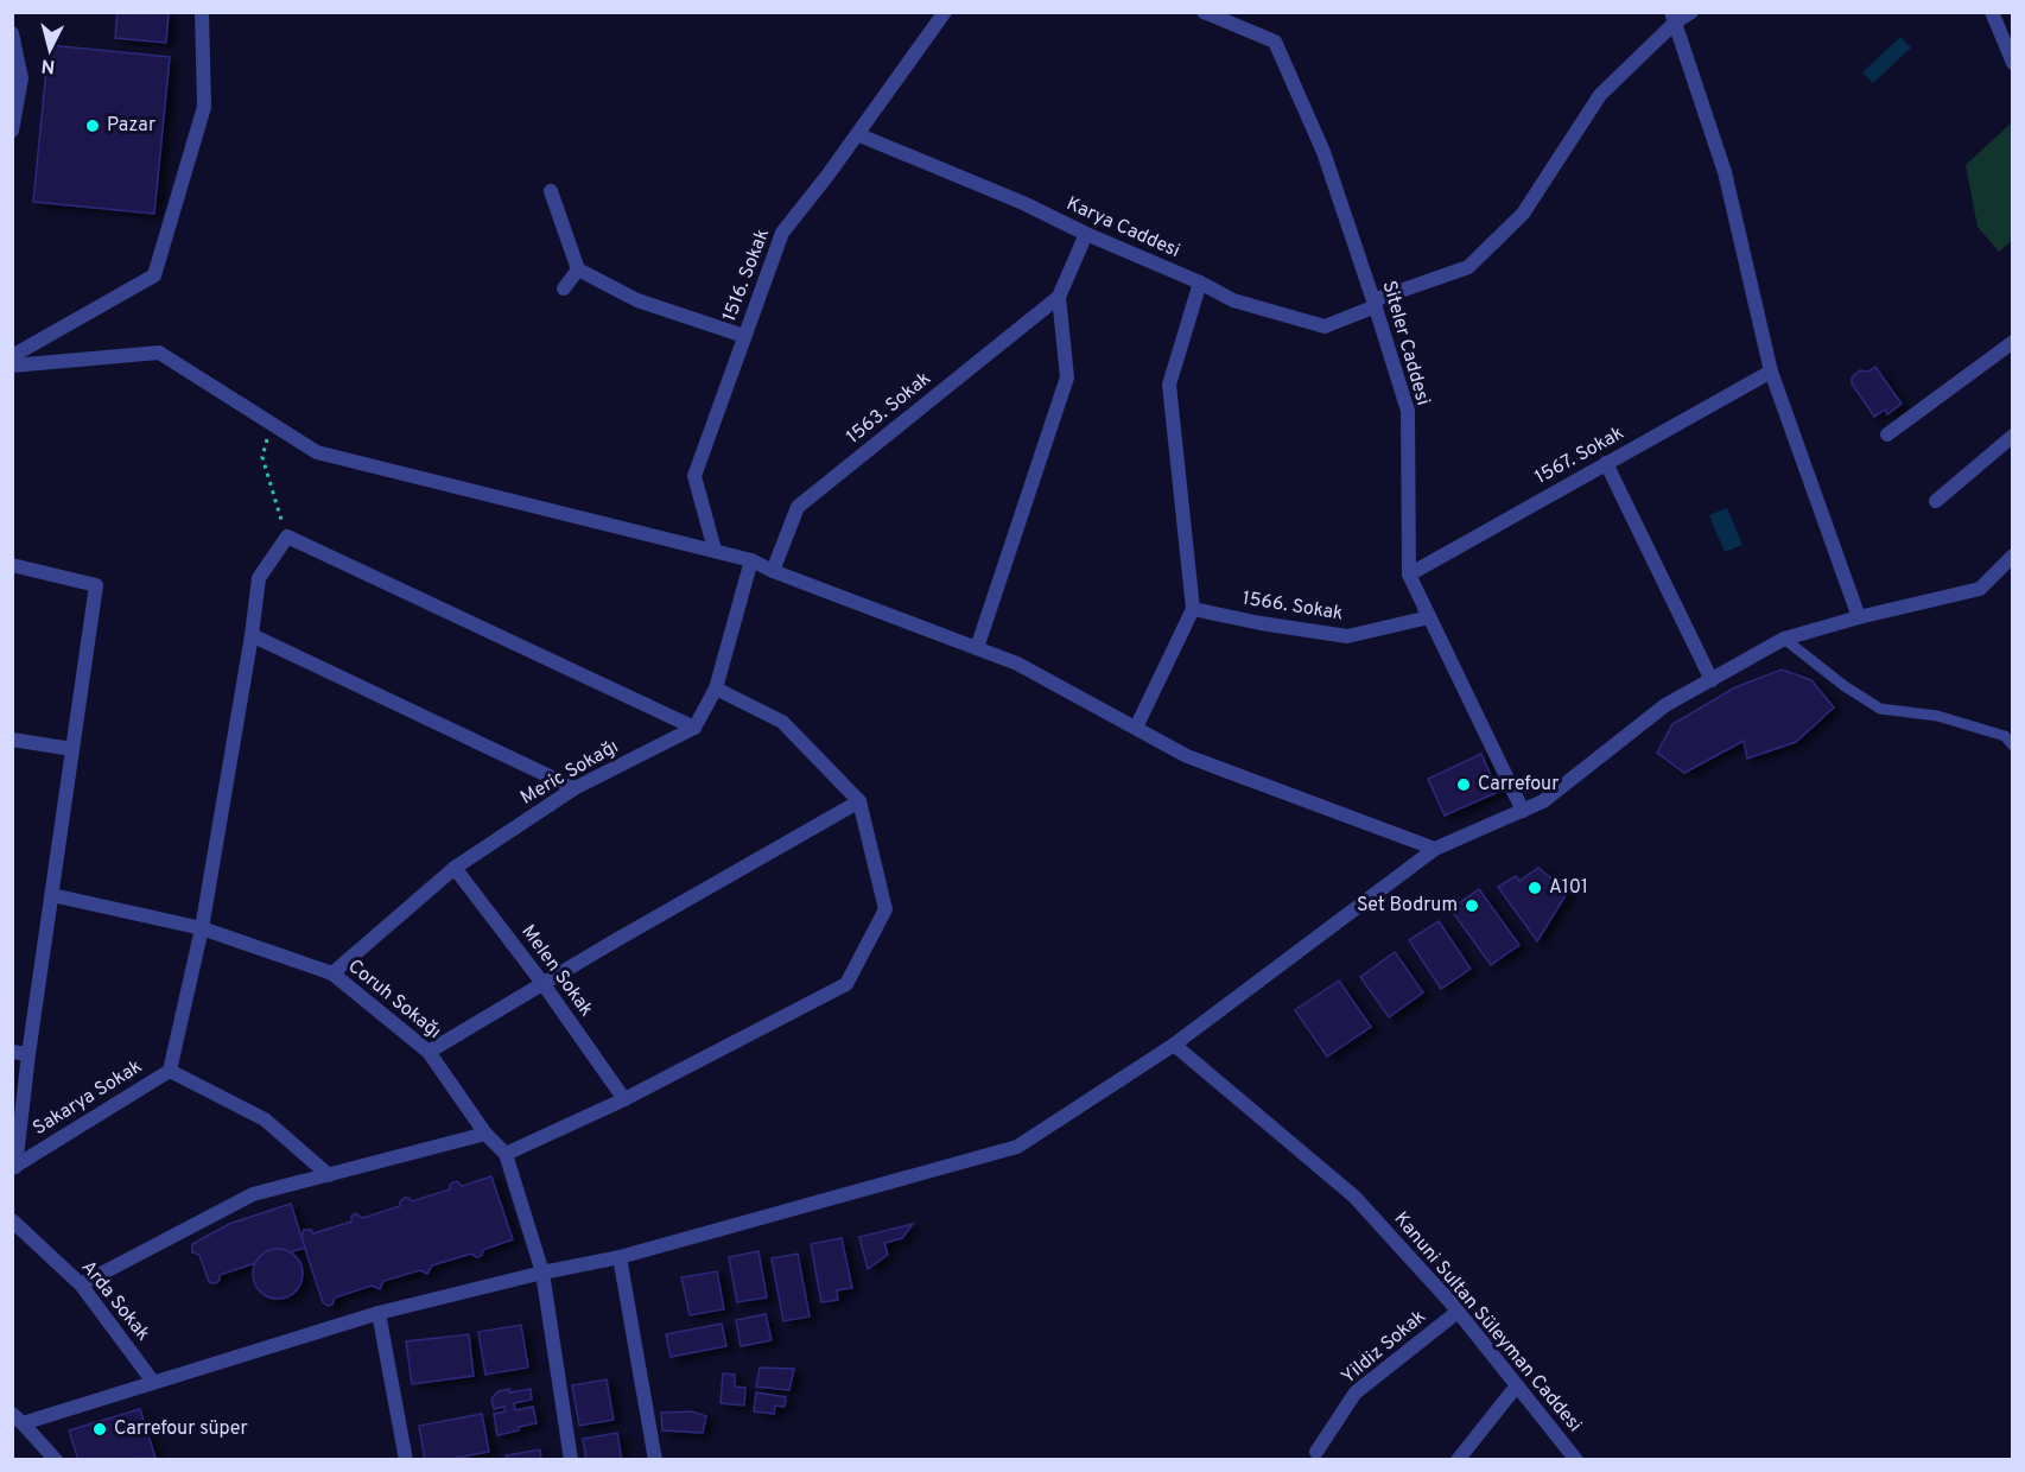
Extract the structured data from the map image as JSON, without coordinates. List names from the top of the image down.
{
  "streets": {
    "street": [
      "Karya Caddesi",
      "1516. Sokak",
      "Siteler Caddesi",
      "1563. Sokak",
      "1567. Sokak",
      "1566. Sokak",
      "Meric Sokağı",
      "Melen Sokak",
      "Coruh Sokağı",
      "Sakarya Sokak",
      "Arda Sokak",
      "Kanuni Sultan Süleyman Caddesi",
      "Yildiz Sokak"
    ]
  },
  "crossings": [
    ["Karya Caddesi", "1516. Sokak"],
    ["Karya Caddesi", "Siteler Caddesi"],
    ["Siteler Caddesi", "1567. Sokak"],
    ["Siteler Caddesi", "1566. Sokak"],
    ["1567. Sokak", "1566. Sokak"],
    ["Meric Sokağı", "Melen Sokak"],
    ["Meric Sokağı", "Coruh Sokağı"],
    ["Coruh Sokağı", "Sakarya Sokak"],
    ["Kanuni Sultan Süleyman Caddesi", "Yildiz Sokak"]
  ],
  "places": [
    "Pazar",
    "Carrefour",
    "A101",
    "Set Bodrum",
    "Carrefour süper"
  ],
  "north": "bottom"
}
